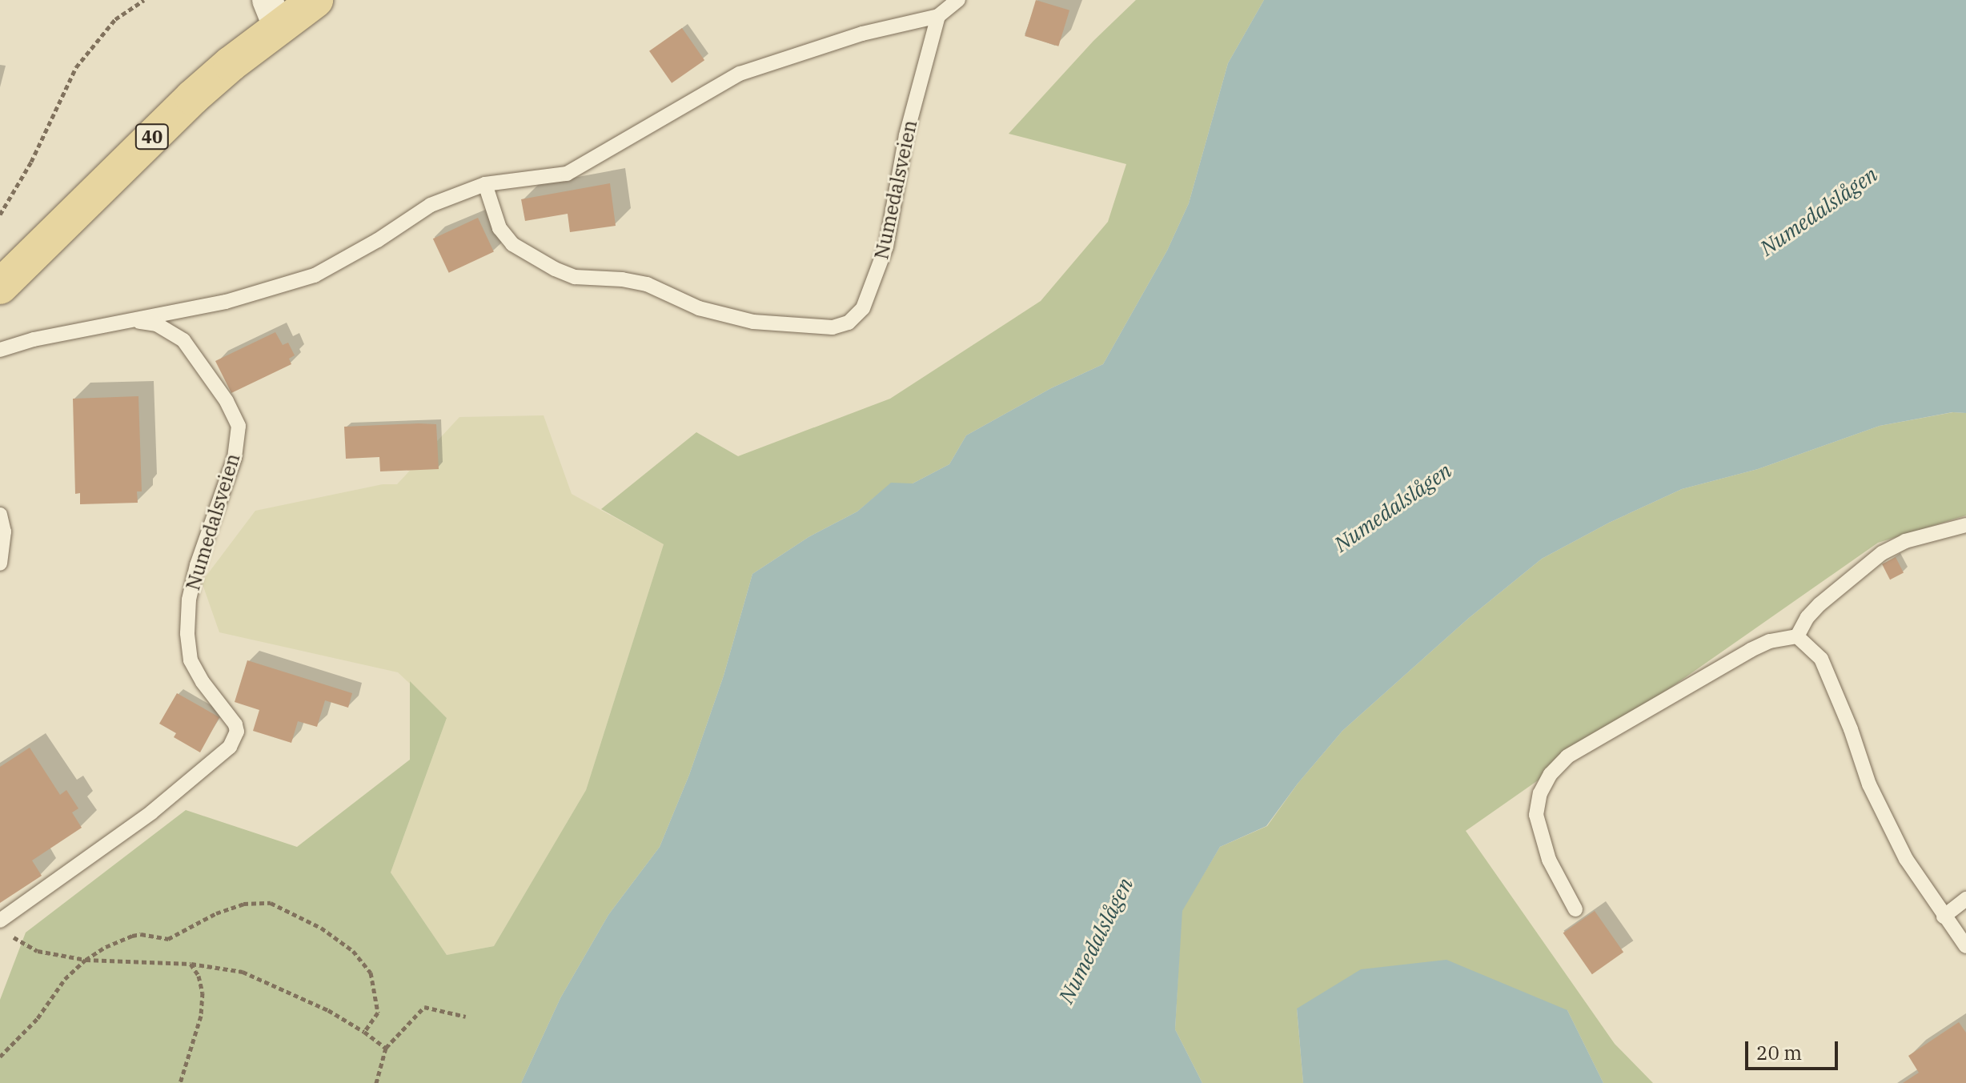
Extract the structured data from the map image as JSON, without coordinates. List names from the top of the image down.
{
  "streets": {
    "main road": ["40"],
    "lane": ["Numedalsveien"]
  },
  "water": ["Numedalslågen"],
  "scale_bar": "20 m"
}
